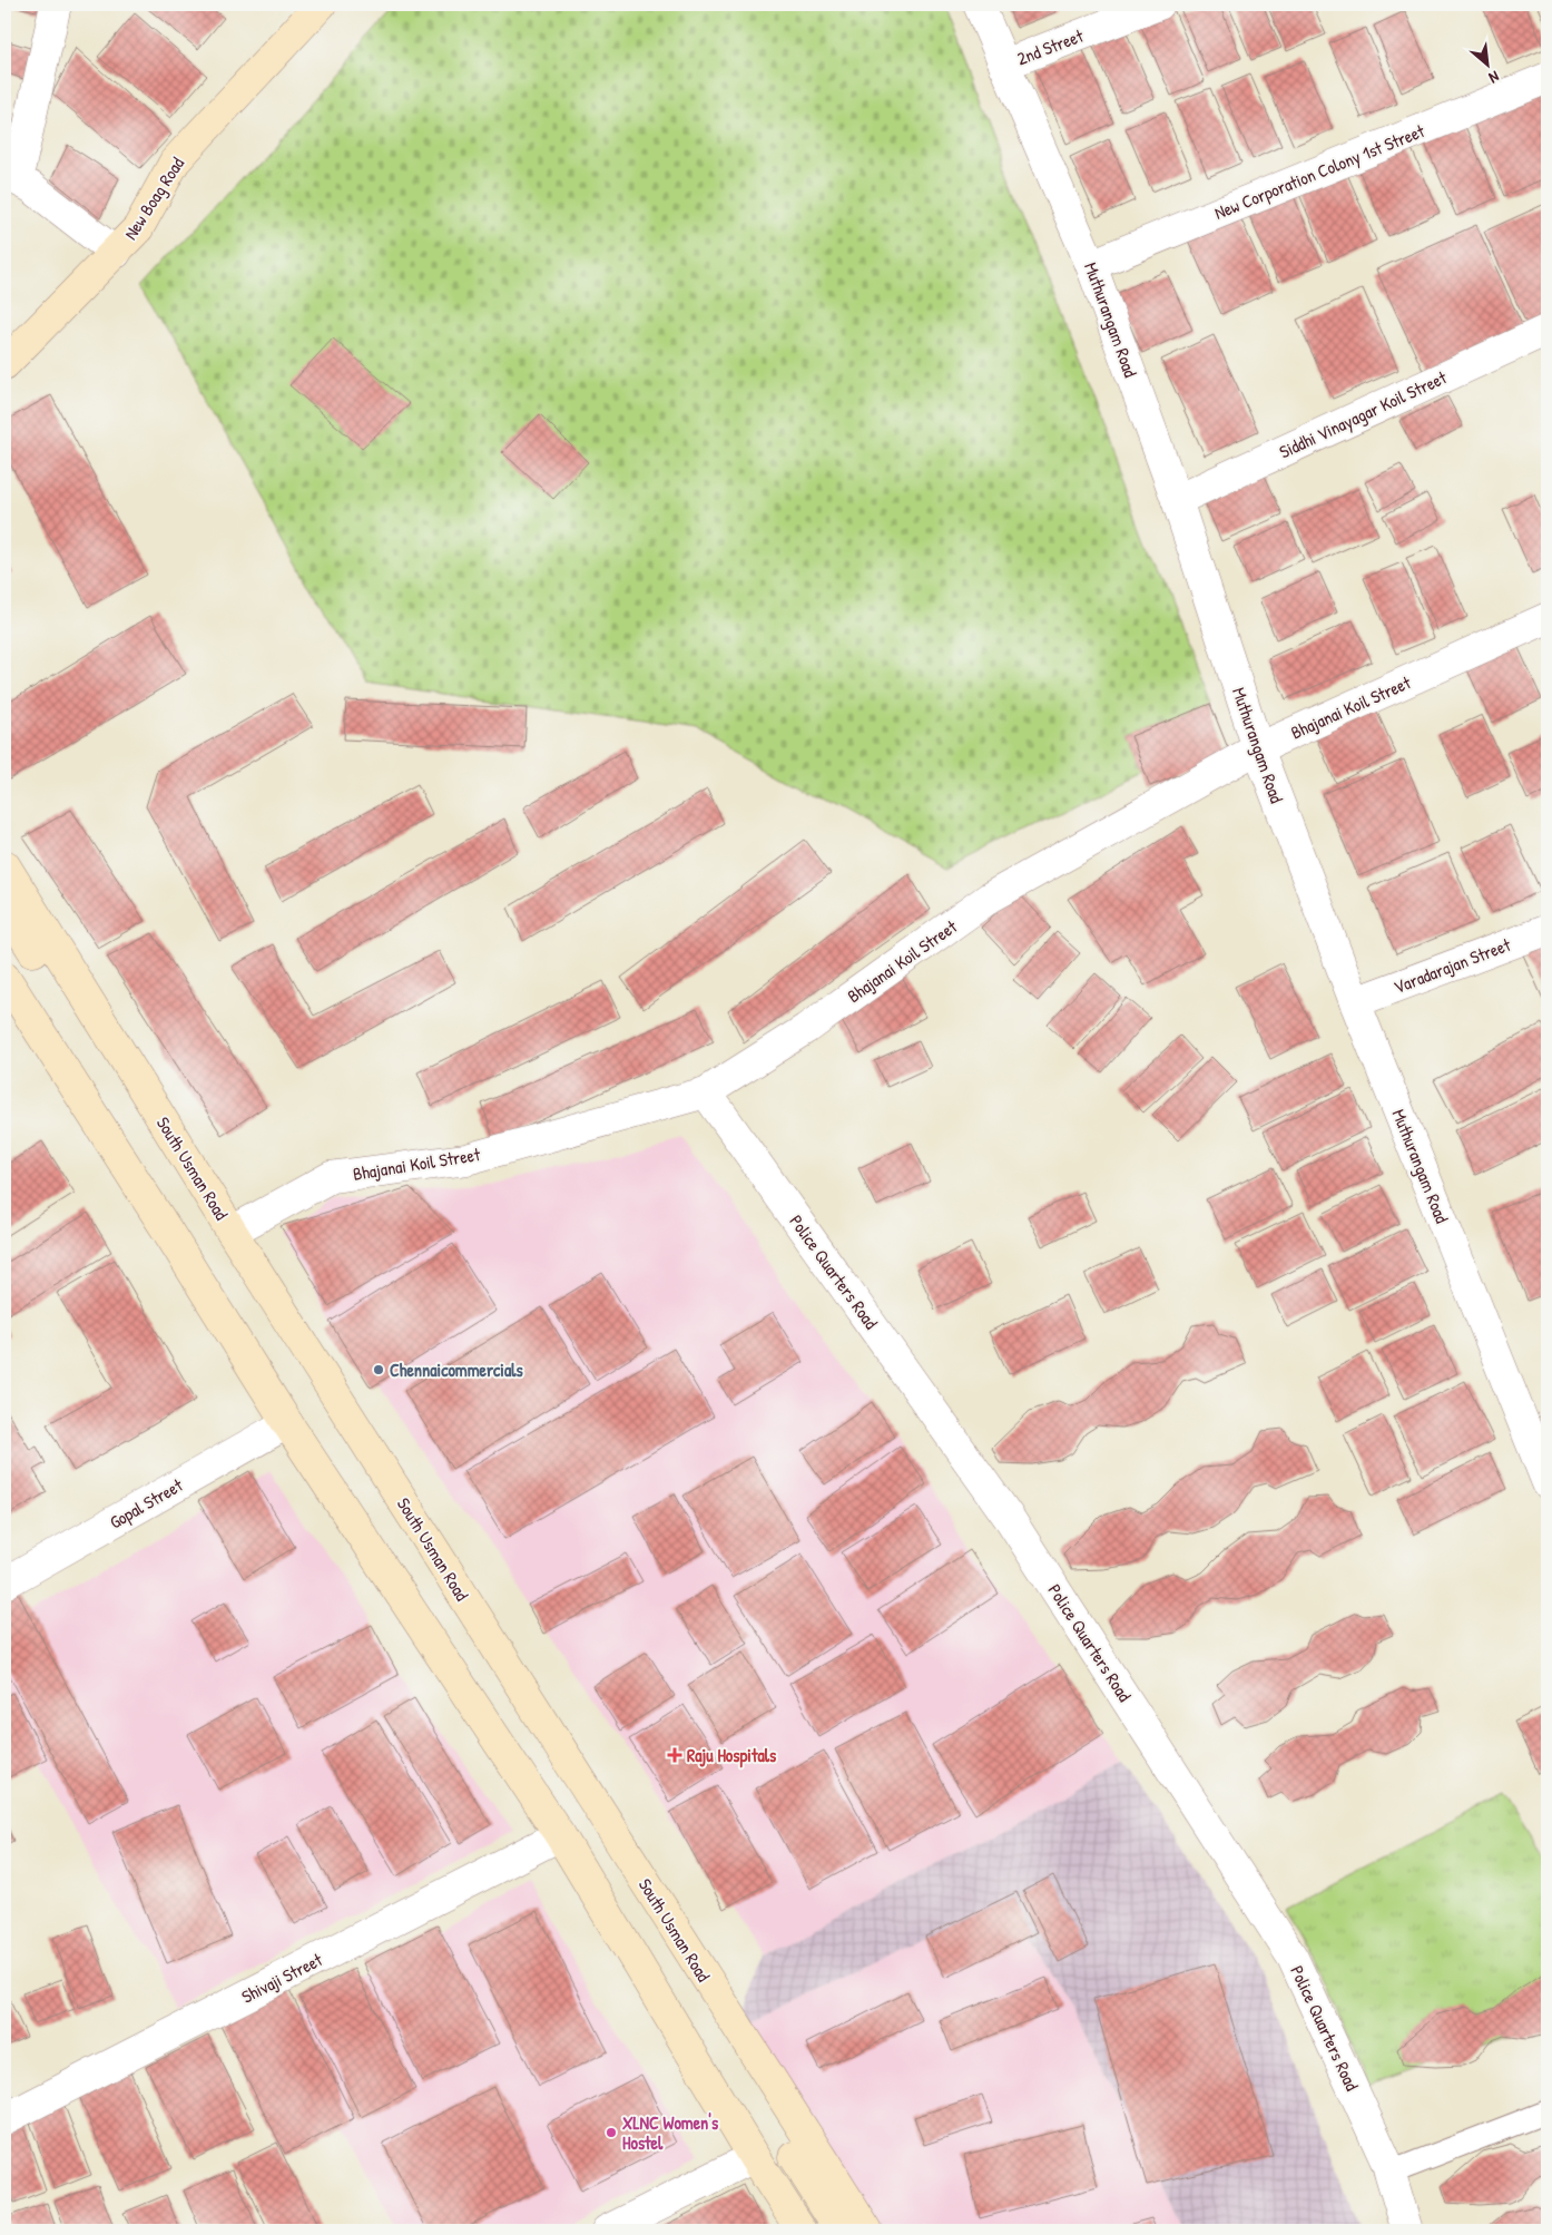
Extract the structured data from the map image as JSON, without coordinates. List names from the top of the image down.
{
  "streets": {
    "main road": ["New Boag Road", "South Usman Road"],
    "street": [
      "2nd Street",
      "New Corporation Colony 1st Street",
      "Muthurangam Road",
      "Siddhi Vinayagar Koil Street",
      "Bhajanai Koil Street",
      "Varadarajan Street",
      "Police Quarters Road",
      "Gopal Street",
      "Shivaji Street"
    ]
  },
  "crossings": [
    ["2nd Street", "Muthurangam Road"],
    ["New Corporation Colony 1st Street", "Muthurangam Road"],
    ["Muthurangam Road", "Siddhi Vinayagar Koil Street"],
    ["Muthurangam Road", "Bhajanai Koil Street"],
    ["Muthurangam Road", "Varadarajan Street"],
    ["Bhajanai Koil Street", "South Usman Road"],
    ["Bhajanai Koil Street", "Police Quarters Road"]
  ],
  "places": {
    "other": ["Chennaicommercials", "XLNC Women's Hostel"],
    "health": ["Raju Hospitals"]
  },
  "north": "bottom right"
}
